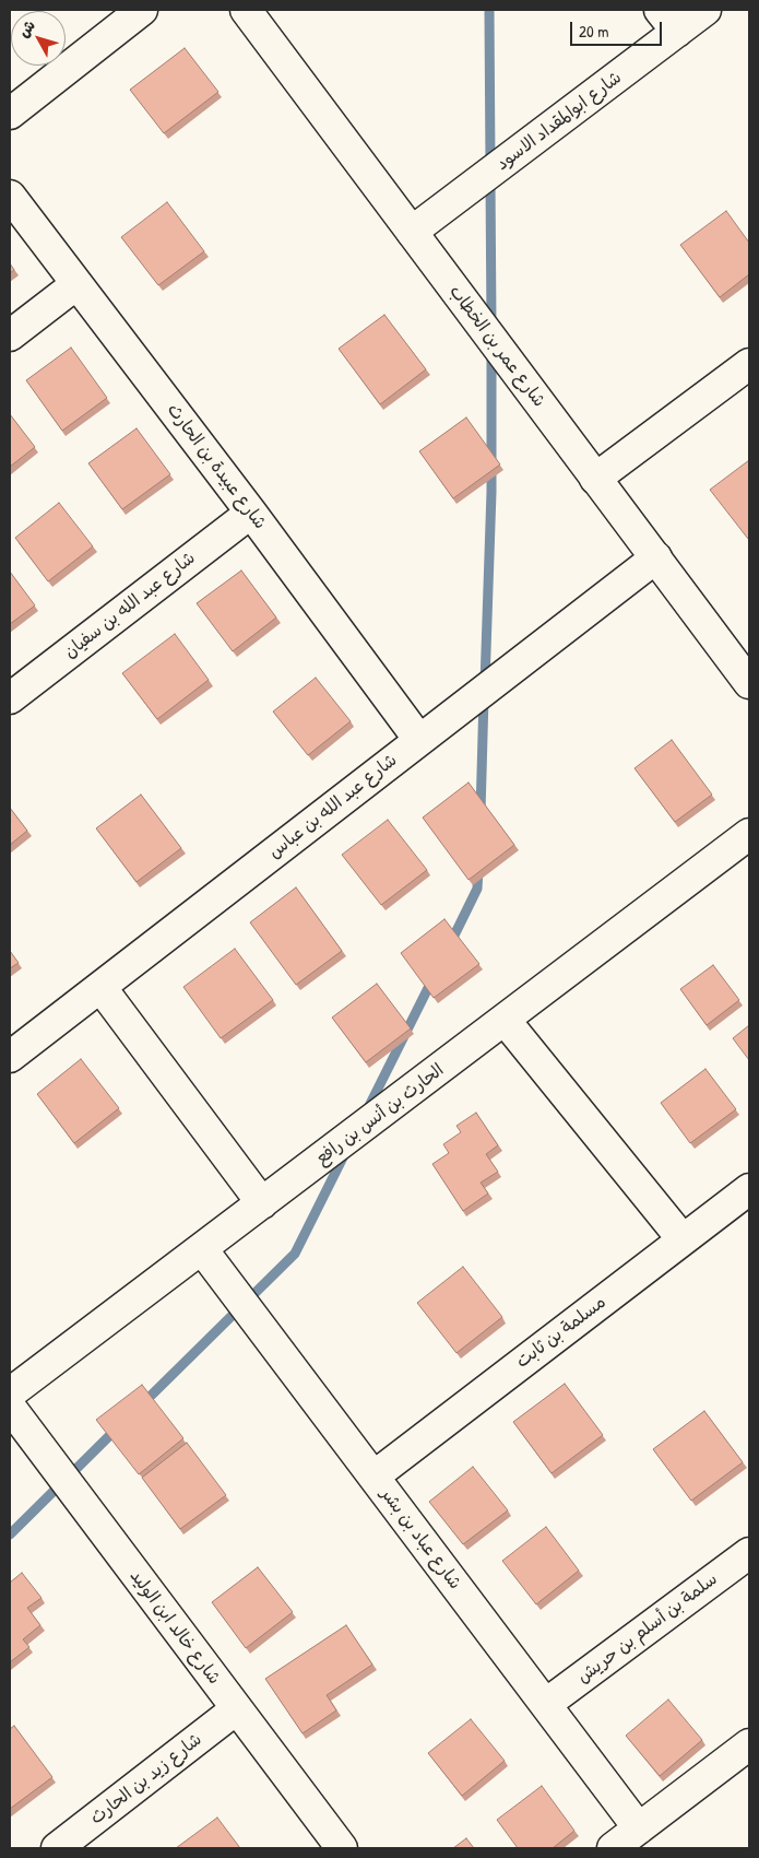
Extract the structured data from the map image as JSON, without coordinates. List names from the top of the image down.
{
  "streets": {
    "street": [
      "شارع ابوالمقداد الاسود",
      "شارع عمر بن الخطاب",
      "شارع عبيدة بن الحارث",
      "شارع عبد الله بن سفيان",
      "شارع عبد الله بن عباس",
      "الحارث بن أنس بن رافع",
      "مسلمة بن ثابت",
      "شارع عباد بن بشر",
      "شارع خالد ابن الوليد",
      "سلمة بن أسلم بن حريش",
      "شارع زيد بن الحارث"
    ]
  },
  "crossings": [
    ["شارع ابوالمقداد الاسود", "شارع عمر بن الخطاب"],
    ["شارع عمر بن الخطاب", "شارع عبد الله بن عباس"],
    ["شارع عبيدة بن الحارث", "شارع عبد الله بن سفيان"],
    ["شارع عبيدة بن الحارث", "شارع عبد الله بن عباس"],
    ["الحارث بن أنس بن رافع", "شارع عباد بن بشر"],
    ["مسلمة بن ثابت", "شارع عباد بن بشر"],
    ["شارع عباد بن بشر", "سلمة بن أسلم بن حريش"],
    ["شارع خالد ابن الوليد", "شارع زيد بن الحارث"]
  ],
  "scale_bar": "20 m",
  "north": "top left"
}
